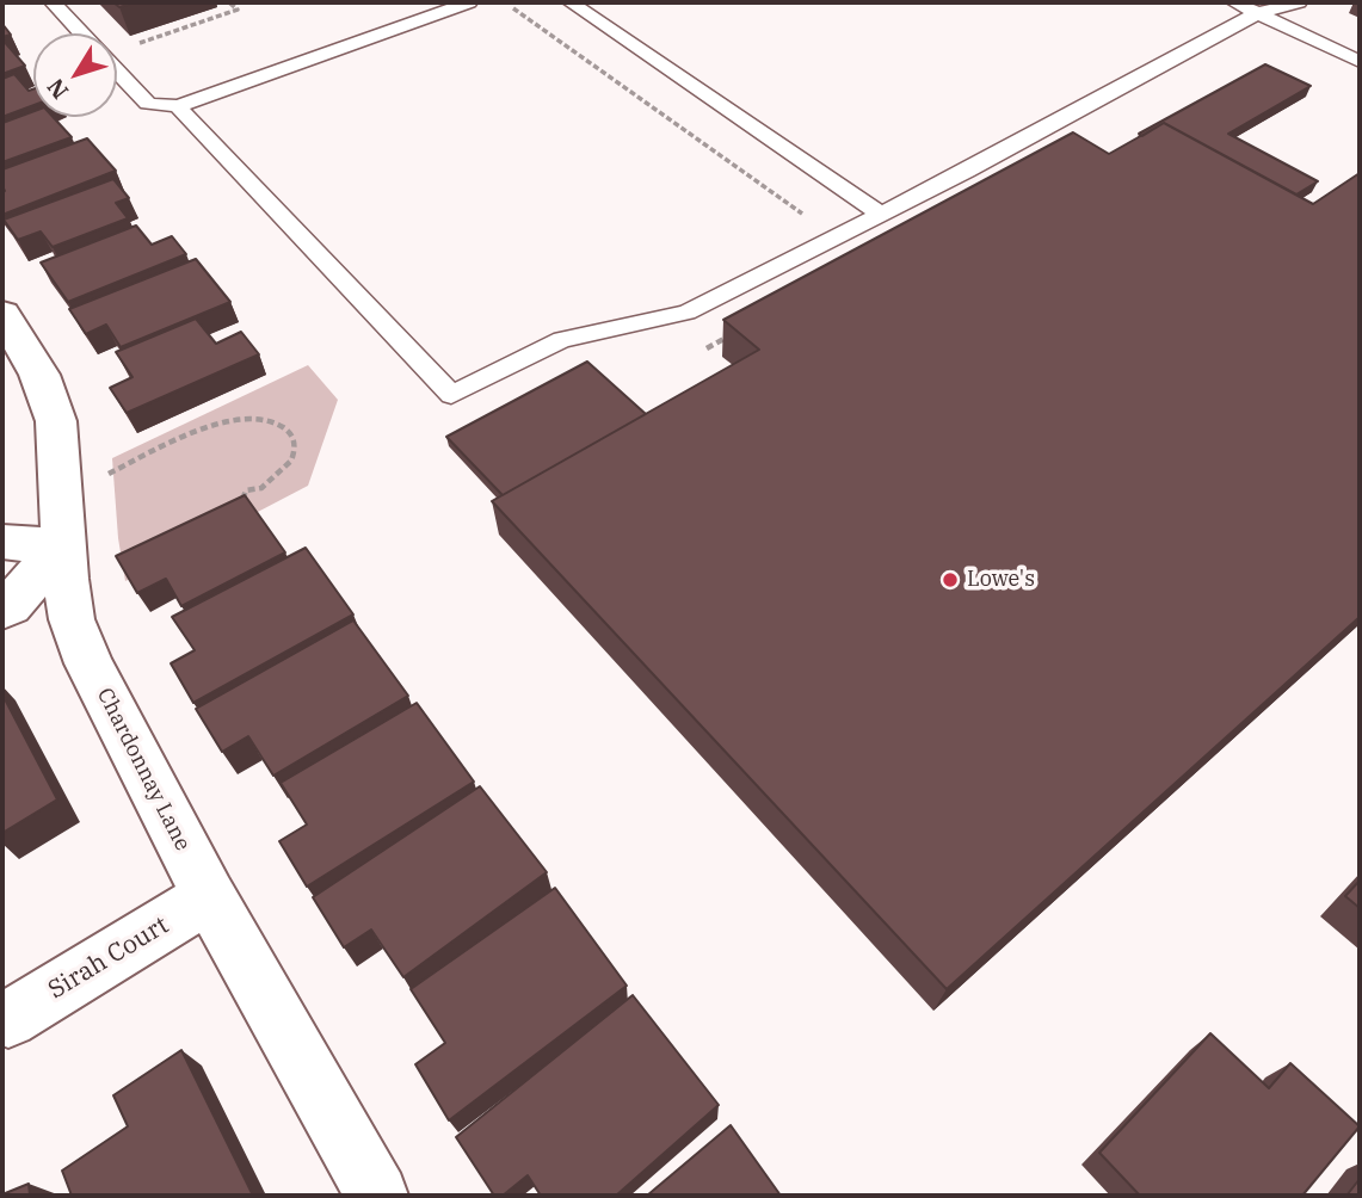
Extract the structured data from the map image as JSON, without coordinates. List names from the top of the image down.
{
  "streets": {
    "street": ["Chardonnay Lane", "Sirah Court"]
  },
  "crossings": [
    ["Chardonnay Lane", "Sirah Court"]
  ],
  "places": ["Lowe's"],
  "north": "bottom left"
}
